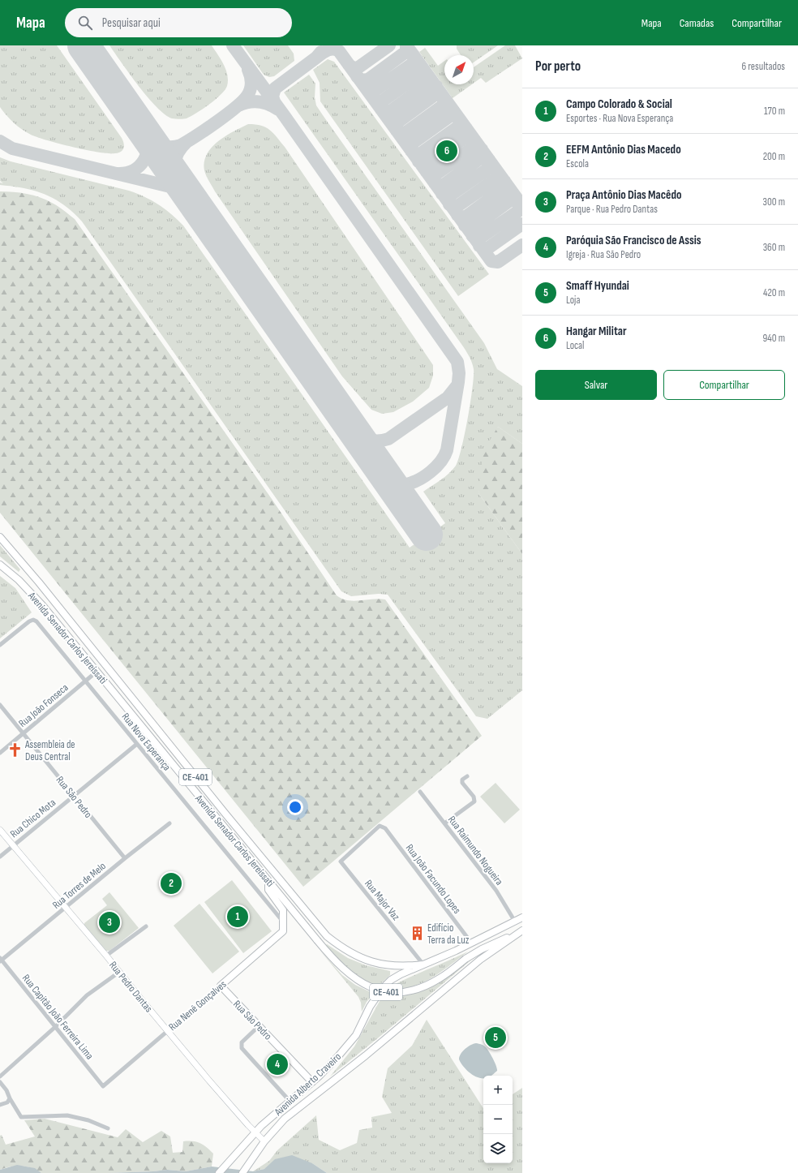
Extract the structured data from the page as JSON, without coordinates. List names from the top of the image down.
{
  "streets": {
    "main road": [
      "Avenida Senador Carlos Jereissati",
      "CE-401",
      "Rua São Pedro",
      "Rua Pedro Dantas",
      "Rua Nenê Gonçalves",
      "Avenida Alberto Craveiro"
    ],
    "street": [
      "Rua João Fonseca",
      "Rua Nova Esperança",
      "Rua Chico Mota",
      "Rua Raimundo Nogueira",
      "Rua João Facundo Lopes",
      "Rua Torres de Melo",
      "Rua Major Vaz",
      "Rua Capitão João Ferreira Lima"
    ]
  },
  "crossings": [
    ["Avenida Senador Carlos Jereissati", "Rua João Fonseca"],
    ["Avenida Senador Carlos Jereissati", "Rua Major Vaz"],
    ["Avenida Senador Carlos Jereissati", "Rua Nenê Gonçalves"],
    ["Avenida Senador Carlos Jereissati", "Avenida Alberto Craveiro"],
    ["Rua João Fonseca", "Rua Nova Esperança"],
    ["Rua João Fonseca", "Rua São Pedro"],
    ["Rua Nova Esperança", "Rua Chico Mota"],
    ["Rua Nova Esperança", "Rua Nenê Gonçalves"],
    ["Rua São Pedro", "Rua Chico Mota"],
    ["Rua São Pedro", "Rua Torres de Melo"],
    ["Rua São Pedro", "Rua Nenê Gonçalves"],
    ["Rua São Pedro", "Avenida Alberto Craveiro"],
    ["Rua Chico Mota", "Rua Pedro Dantas"],
    ["Rua Raimundo Nogueira", "Avenida Alberto Craveiro"],
    ["Rua João Facundo Lopes", "Rua Major Vaz"],
    ["Rua João Facundo Lopes", "Avenida Alberto Craveiro"],
    ["Rua Torres de Melo", "Rua Pedro Dantas"],
    ["Rua Torres de Melo", "Rua Capitão João Ferreira Lima"],
    ["Rua Major Vaz", "Avenida Alberto Craveiro"],
    ["Rua Pedro Dantas", "Rua Nenê Gonçalves"],
    ["Rua Pedro Dantas", "Avenida Alberto Craveiro"],
    ["Rua Nenê Gonçalves", "Rua Capitão João Ferreira Lima"]
  ],
  "places": {
    "church": ["Assembleia de Deus Central"],
    "building": ["Edifício Terra da Luz"]
  },
  "north": "top right",
  "page": {
    "header": "Mapa",
    "search": "Pesquisar aqui",
    "nav": ["Mapa", "Camadas", "Compartilhar"],
    "heading": ["Por perto", "6 resultados"],
    "list": [
      {
        "mark": "1",
        "name": "Campo Colorado & Social",
        "note": "Esportes · Rua Nova Esperança",
        "value": "170 m"
      },
      {
        "mark": "2",
        "name": "EEFM Antônio Dias Macedo",
        "note": "Escola",
        "value": "200 m"
      },
      {
        "mark": "3",
        "name": "Praça Antônio Dias Macêdo",
        "note": "Parque · Rua Pedro Dantas",
        "value": "300 m"
      },
      {
        "mark": "4",
        "name": "Paróquia São Francisco de Assis",
        "note": "Igreja · Rua São Pedro",
        "value": "360 m"
      },
      {
        "mark": "5",
        "name": "Smaff Hyundai",
        "note": "Loja",
        "value": "420 m"
      },
      {
        "mark": "6",
        "name": "Hangar Militar",
        "note": "Local",
        "value": "940 m"
      }
    ],
    "pins": [
      "6",
      "2",
      "1",
      "3",
      "5",
      "4"
    ],
    "buttons": ["Salvar", "Compartilhar"],
    "map_buttons": ["+", "−"]
  }
}
